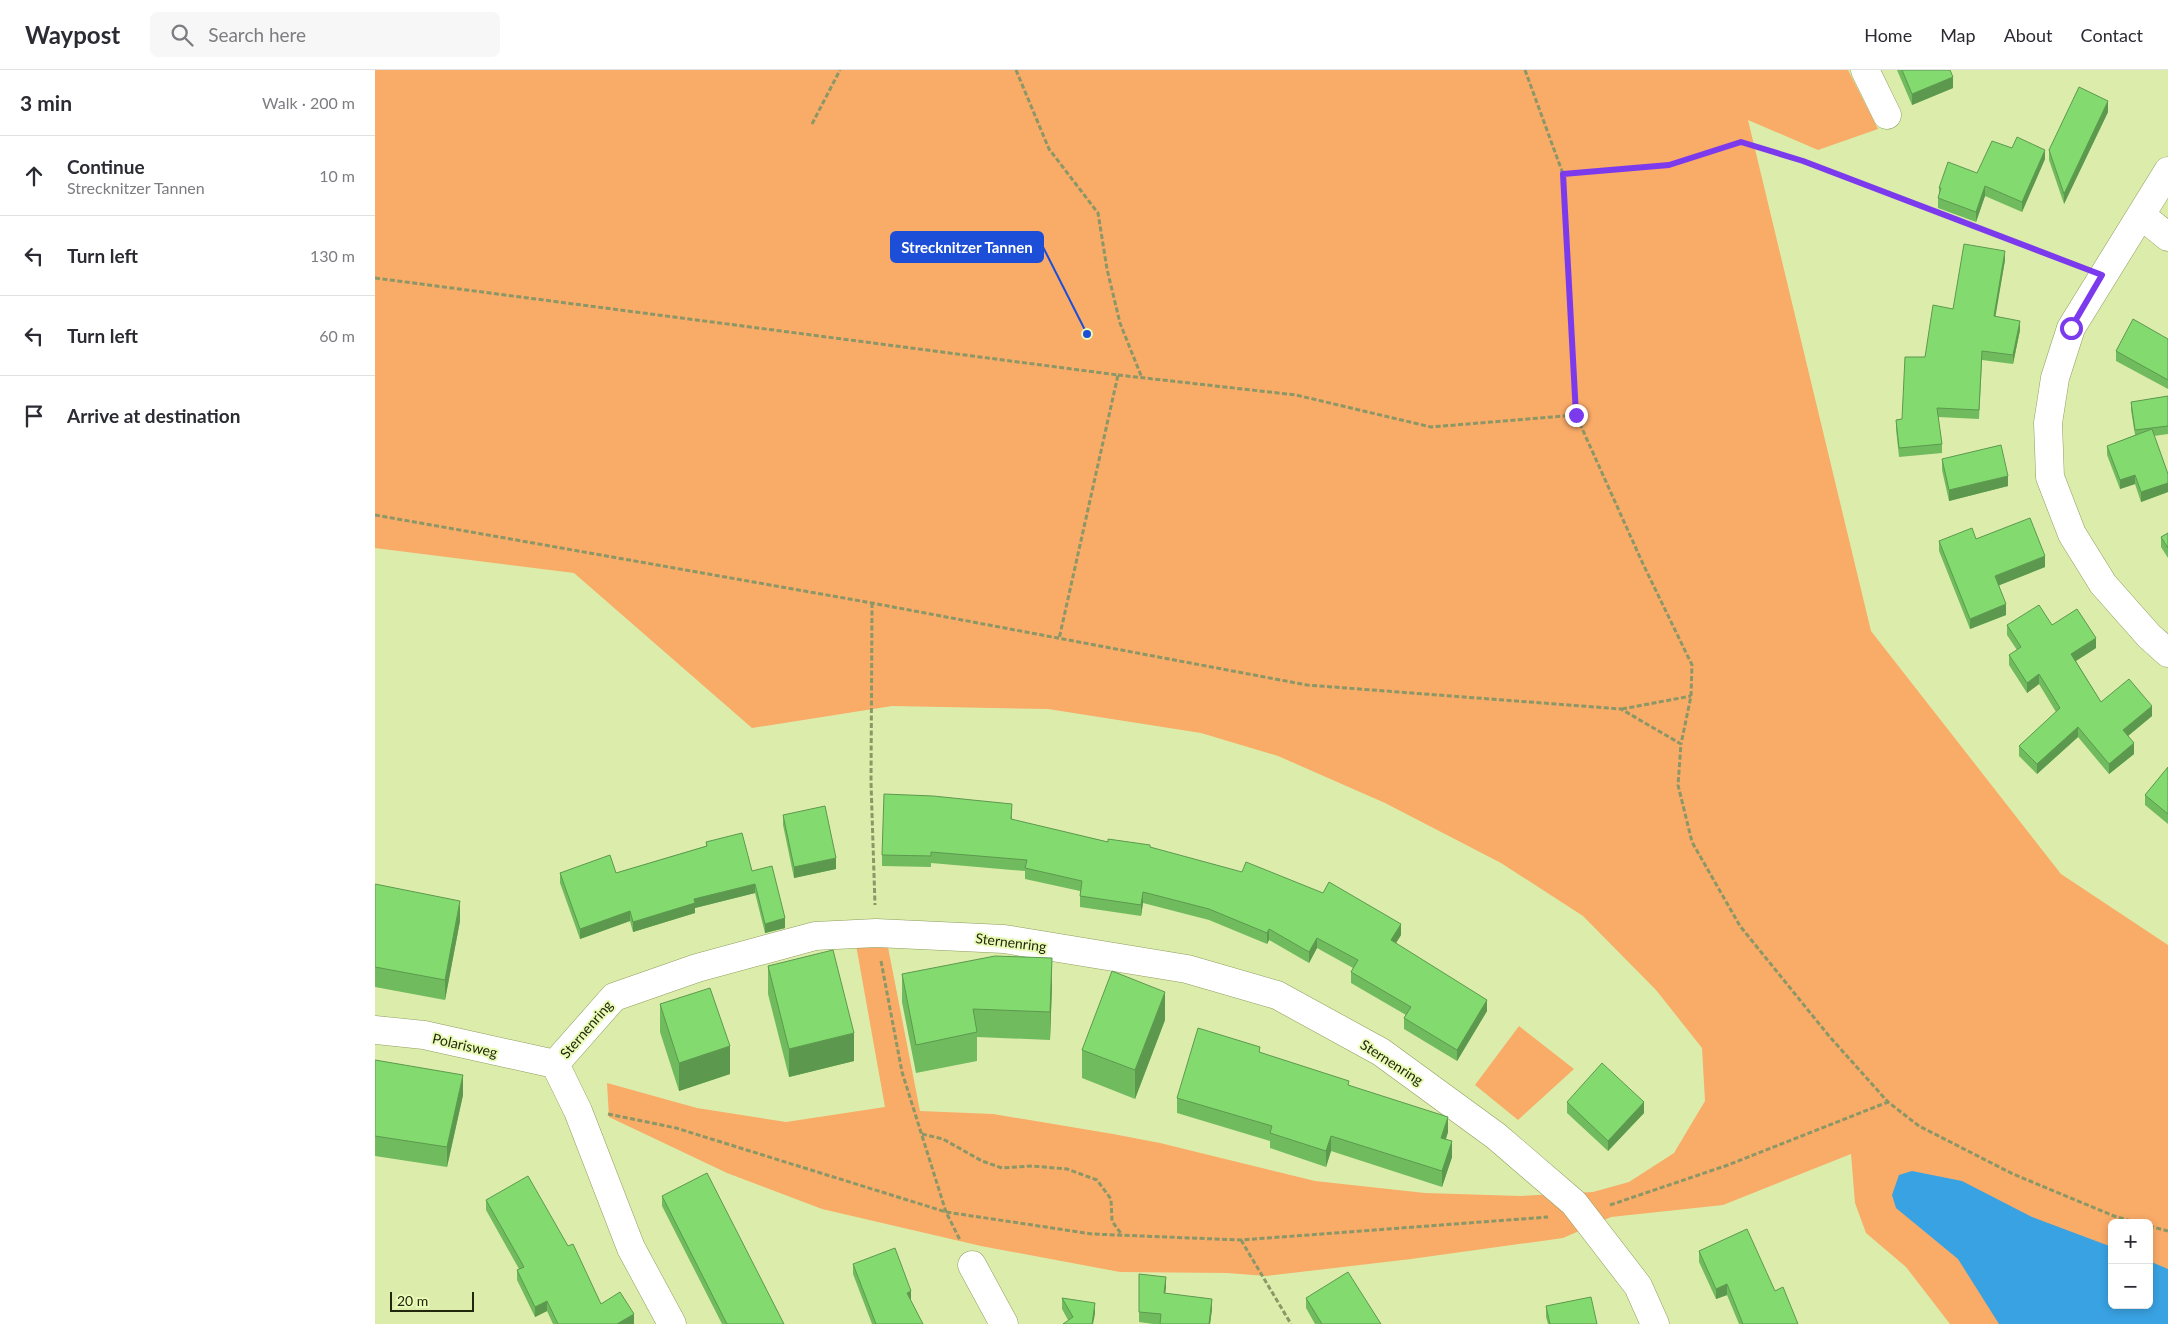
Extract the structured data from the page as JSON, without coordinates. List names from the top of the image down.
{
  "streets": {
    "street": ["Sternenring", "Polarisweg"]
  },
  "crossings": [
    ["Sternenring", "Polarisweg"]
  ],
  "places": ["Strecknitzer Tannen"],
  "scale_bar": "20 m",
  "page": {
    "header": "Waypost",
    "search": "Search here",
    "nav": [
      "Home",
      "Map",
      "About",
      "Contact"
    ],
    "heading": ["3 min", "Walk · 200 m"],
    "list": [
      ["Continue", "Strecknitzer Tannen", "10 m"],
      ["Turn left", "130 m"],
      ["Turn left", "60 m"],
      "Arrive at destination"
    ],
    "map_buttons": ["+", "−"],
    "scale": "20 m"
  }
}
